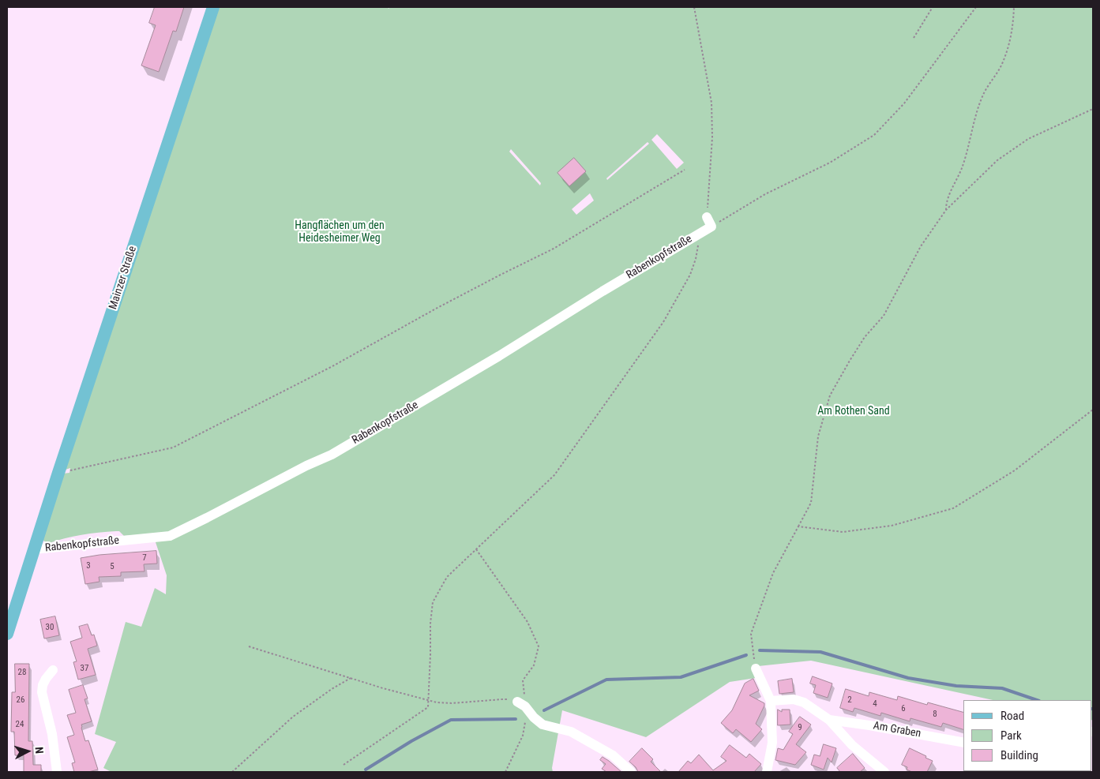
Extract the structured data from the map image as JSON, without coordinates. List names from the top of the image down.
{
  "streets": {
    "main road": ["Mainzer Straße"],
    "street": ["Rabenkopfstraße", "Am Graben"]
  },
  "crossings": [
    ["Rabenkopfstraße", "Mainzer Straße"]
  ],
  "parks": ["Hangflächen um den Heidesheimer Weg", "Am Rothen Sand"],
  "house_numbers": [
    "7",
    "3",
    "5",
    "30",
    "37",
    "28",
    "26",
    "2",
    "4",
    "6",
    "8",
    "24",
    "9"
  ],
  "legend": ["Road", "Park", "Building"],
  "north": "right"
}
